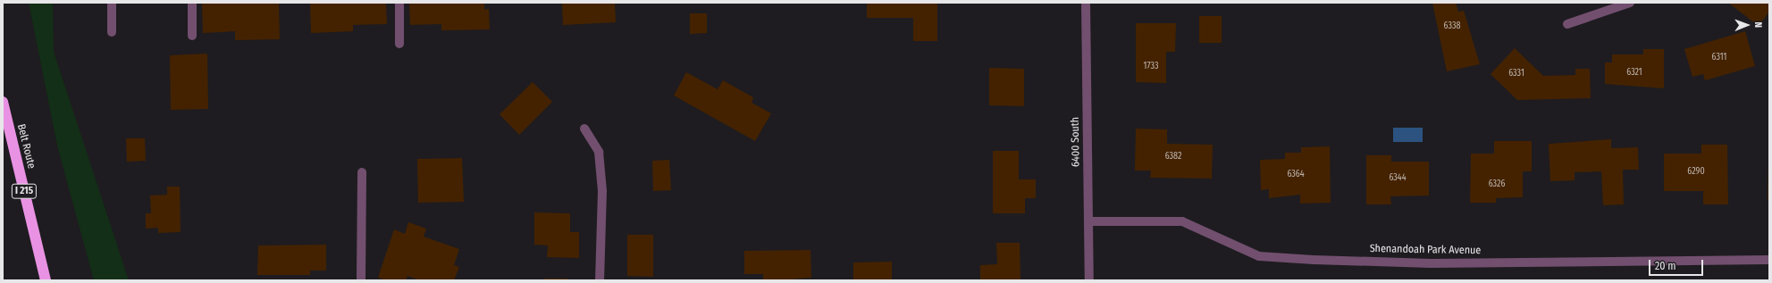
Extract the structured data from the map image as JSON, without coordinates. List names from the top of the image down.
{
  "streets": {
    "highway": ["Belt Route", "I 215"],
    "street": ["6400 South", "Shenandoah Park Avenue"]
  },
  "crossings": [
    ["6400 South", "Shenandoah Park Avenue"]
  ],
  "house_numbers": [
    "6338",
    "6311",
    "1733",
    "6321",
    "6331",
    "6382",
    "6290",
    "6364",
    "6344",
    "6326"
  ],
  "scale_bar": "20 m",
  "north": "right"
}
